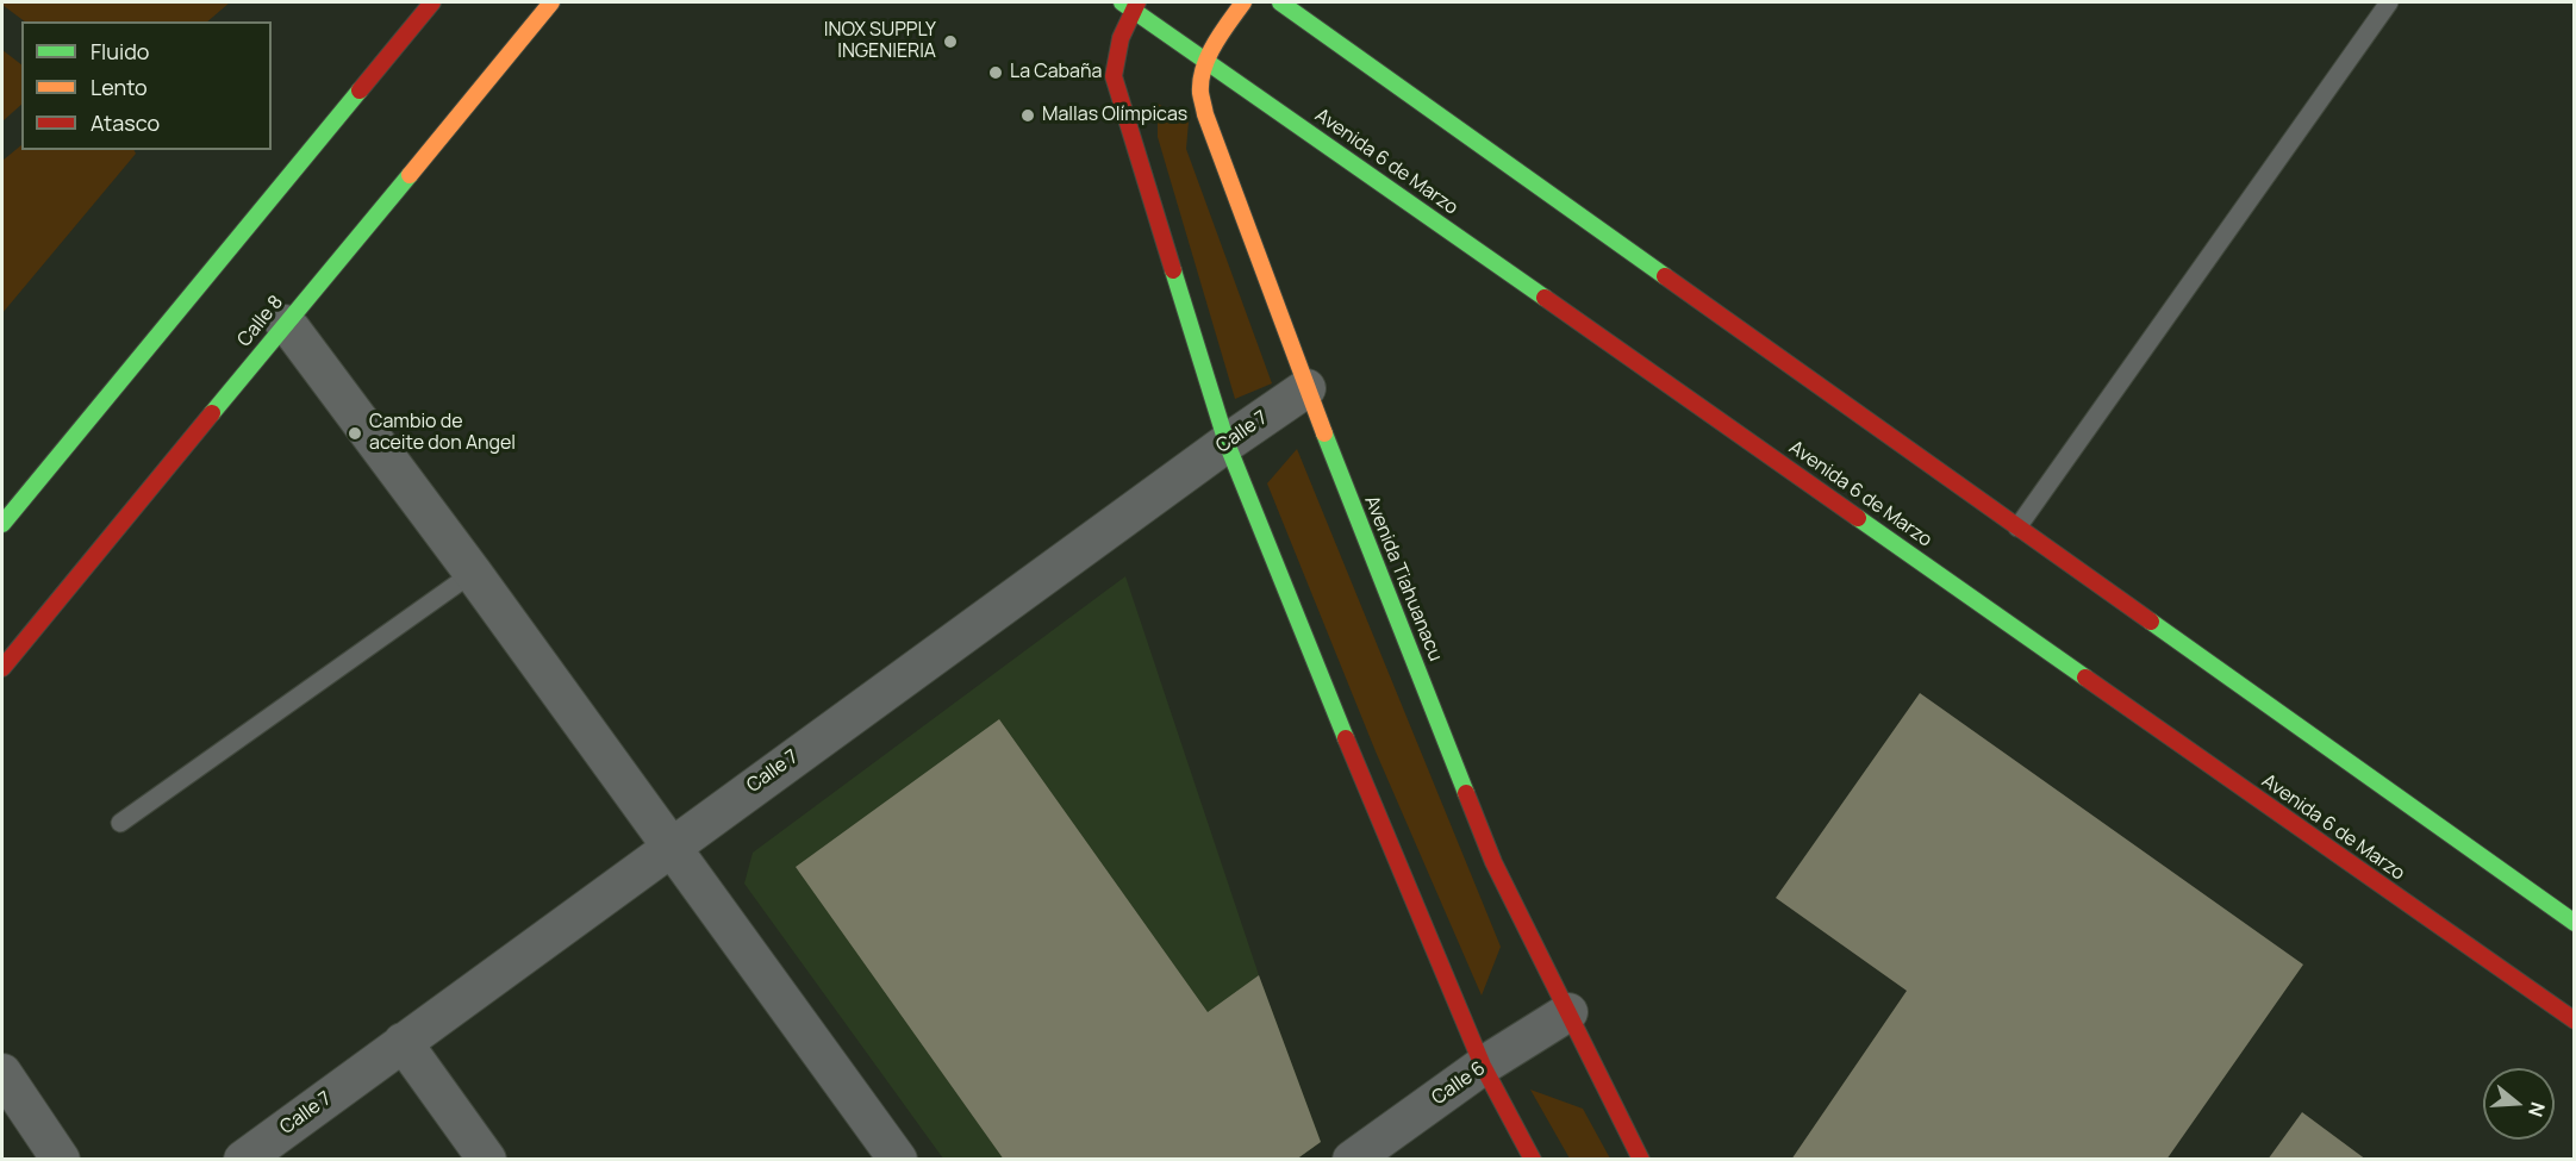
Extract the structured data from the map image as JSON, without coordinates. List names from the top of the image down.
{
  "streets": {
    "main road": ["Avenida 6 de Marzo", "Calle 8", "Avenida Tiahuanacu"],
    "street": ["Calle 7", "Calle 6"]
  },
  "crossings": [
    ["Avenida 6 de Marzo", "Avenida Tiahuanacu"],
    ["Calle 7", "Avenida Tiahuanacu"],
    ["Avenida Tiahuanacu", "Calle 6"]
  ],
  "places": [
    "INOX SUPPLY INGENIERIA",
    "La Cabaña",
    "Mallas Olímpicas",
    "Cambio de aceite don Angel"
  ],
  "legend": ["Fluido", "Lento", "Atasco"],
  "north": "right"
}
